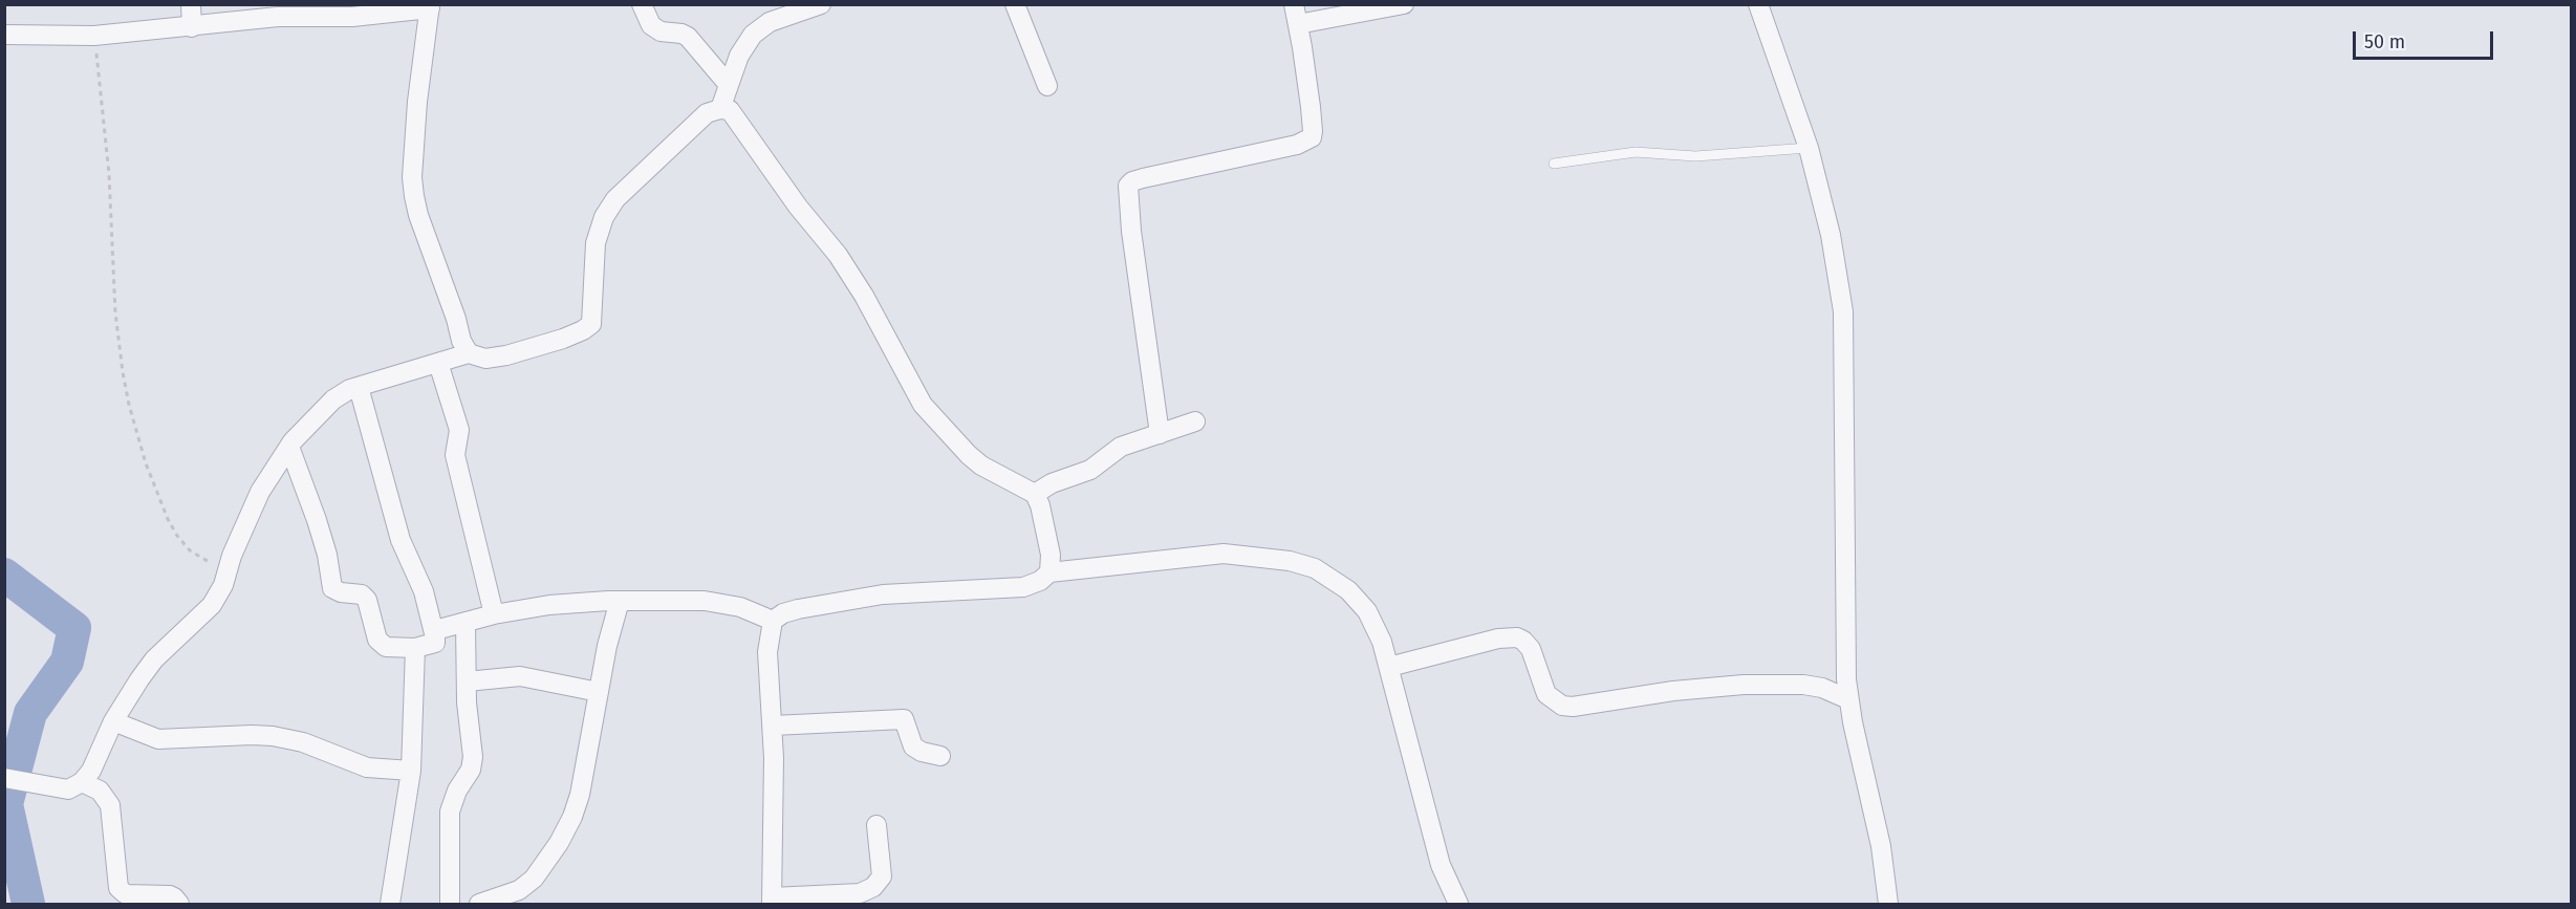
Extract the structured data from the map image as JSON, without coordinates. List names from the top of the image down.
{
  "scale_bar": "50 m"
}
